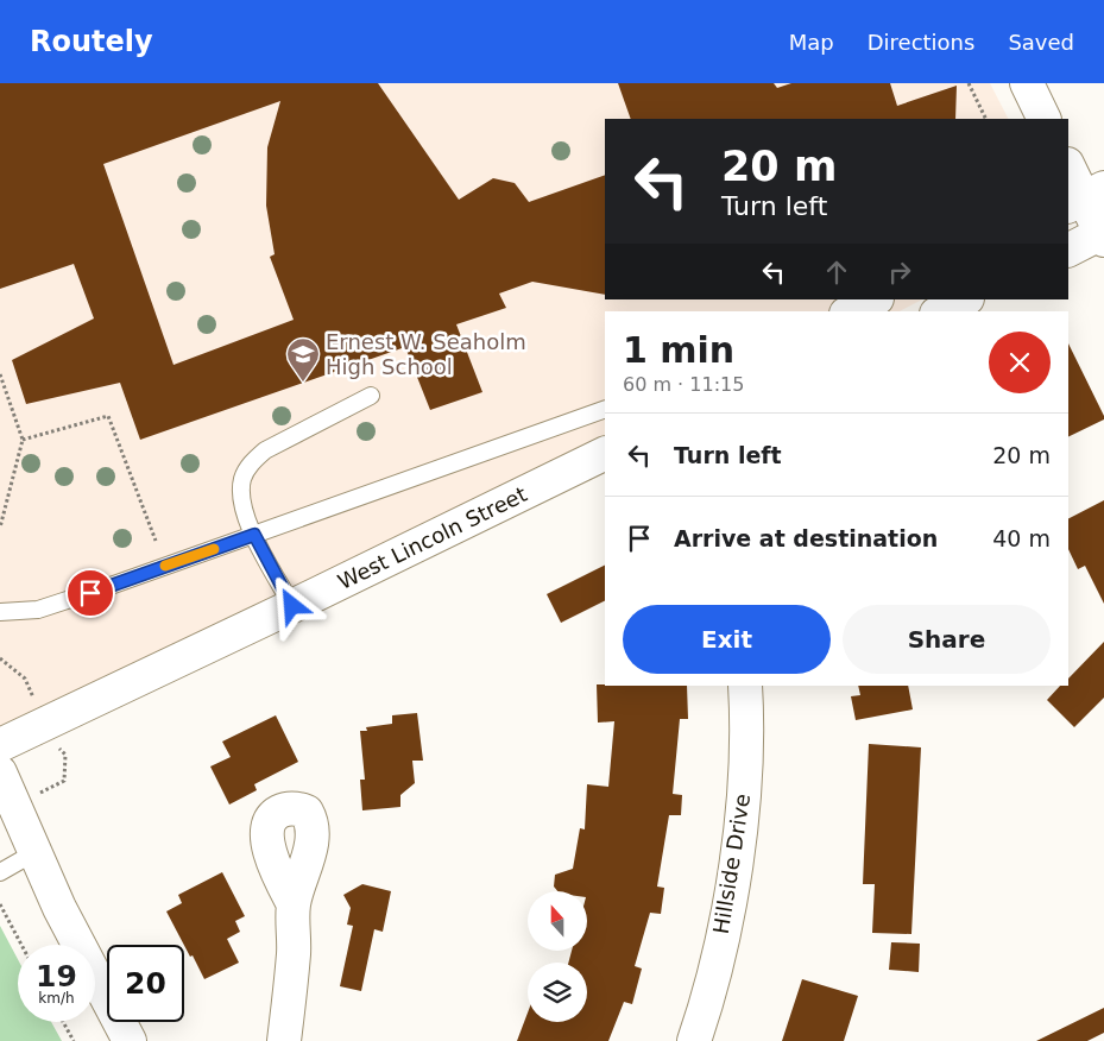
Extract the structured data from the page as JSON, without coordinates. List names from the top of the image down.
{
  "streets": {
    "street": ["West Lincoln Street", "Hillside Drive"]
  },
  "places": {
    "school or university": ["Ernest W. Seaholm High School"]
  },
  "north": "top",
  "page": {
    "header": "Routely",
    "nav": ["Map", "Directions", "Saved"],
    "turn": ["20 m", "Turn left"],
    "heading": ["1 min", "60 m · 11:15"],
    "list": [
      {
        "name": "Turn left",
        "value": "20 m"
      },
      {
        "name": "Arrive at destination",
        "value": "40 m"
      }
    ],
    "buttons": ["Exit", "Share"],
    "speed": "19 km/h",
    "limit": "20"
  }
}
